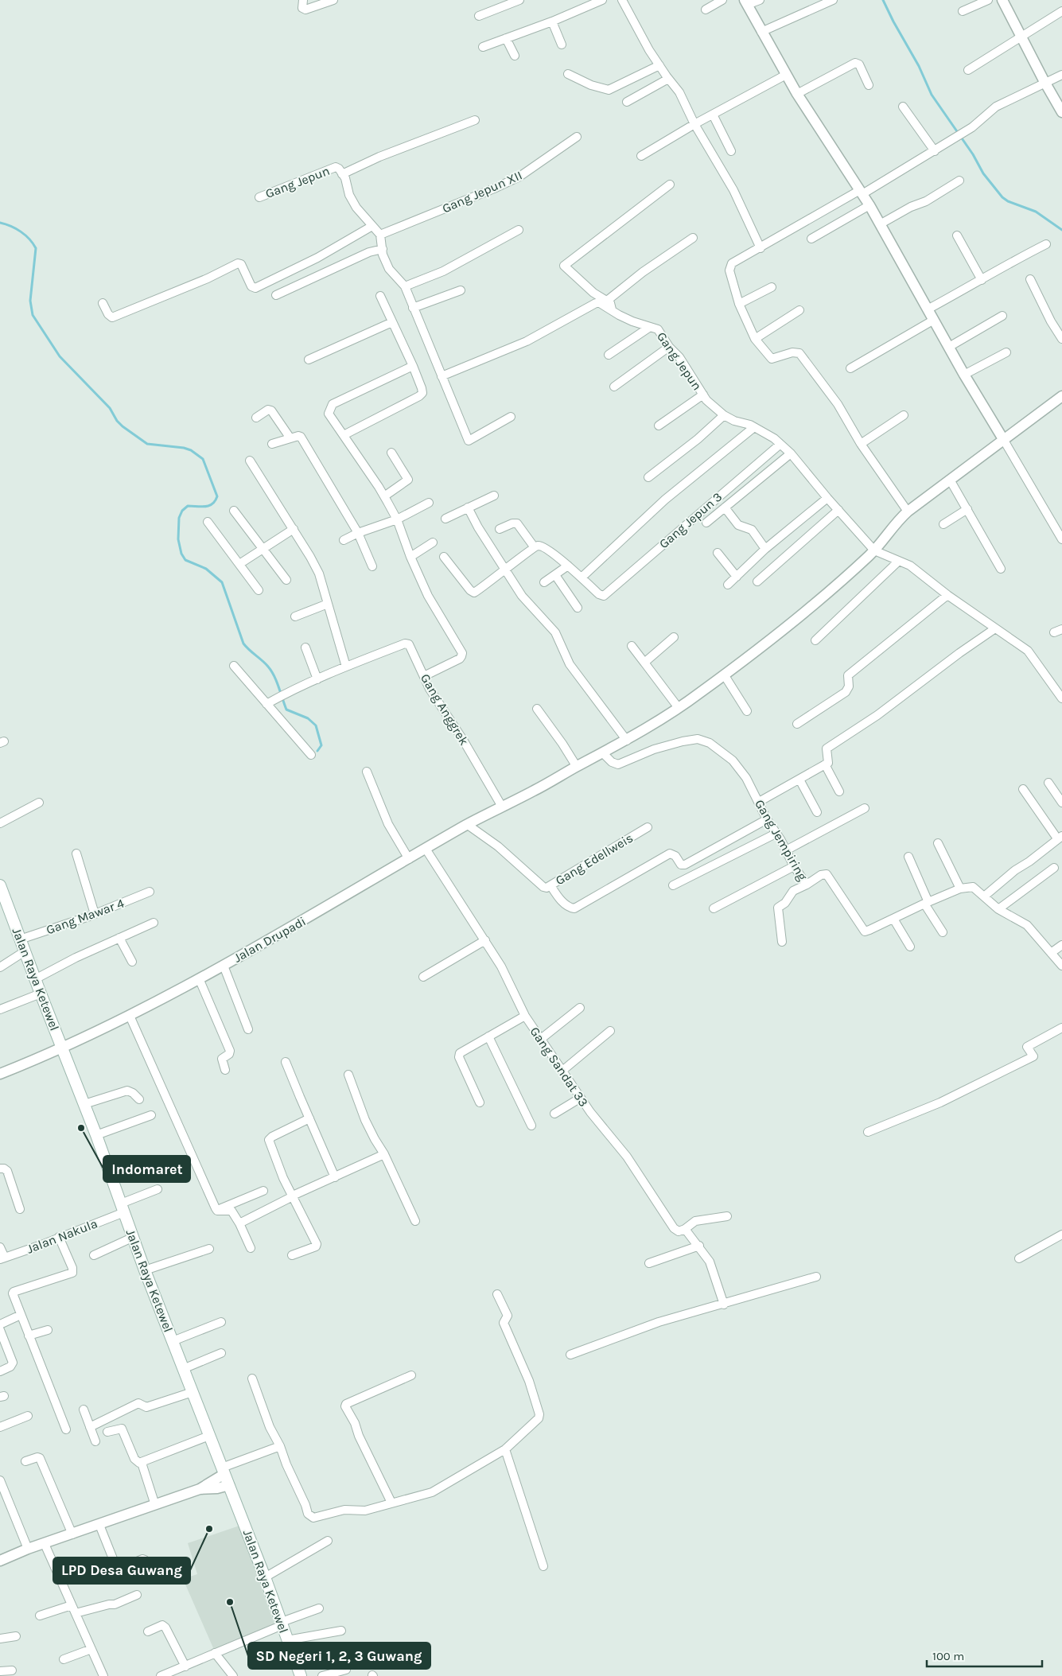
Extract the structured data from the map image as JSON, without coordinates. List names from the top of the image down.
{
  "streets": {
    "main road": ["Jalan Raya Ketewel"],
    "street": [
      "Gang Jepun",
      "Gang Jepun XII",
      "Gang Jepun 3",
      "Gang Anggrek",
      "Gang Jempiring",
      "Gang Edellweis",
      "Gang Mawar 4",
      "Jalan Drupadi",
      "Gang Sandat 33",
      "Jalan Nakula"
    ]
  },
  "crossings": [
    ["Gang Jepun", "Gang Jepun XII"],
    ["Gang Jepun", "Gang Jepun 3"],
    ["Gang Jepun", "Jalan Drupadi"],
    ["Gang Anggrek", "Jalan Drupadi"],
    ["Gang Jempiring", "Jalan Drupadi"],
    ["Gang Edellweis", "Jalan Drupadi"],
    ["Gang Mawar 4", "Jalan Raya Ketewel"],
    ["Jalan Drupadi", "Jalan Raya Ketewel"],
    ["Jalan Drupadi", "Gang Sandat 33"],
    ["Jalan Raya Ketewel", "Jalan Nakula"]
  ],
  "places": ["Indomaret", "LPD Desa Guwang", "SD Negeri 1, 2, 3 Guwang"],
  "scale_bar": "100 m"
}
